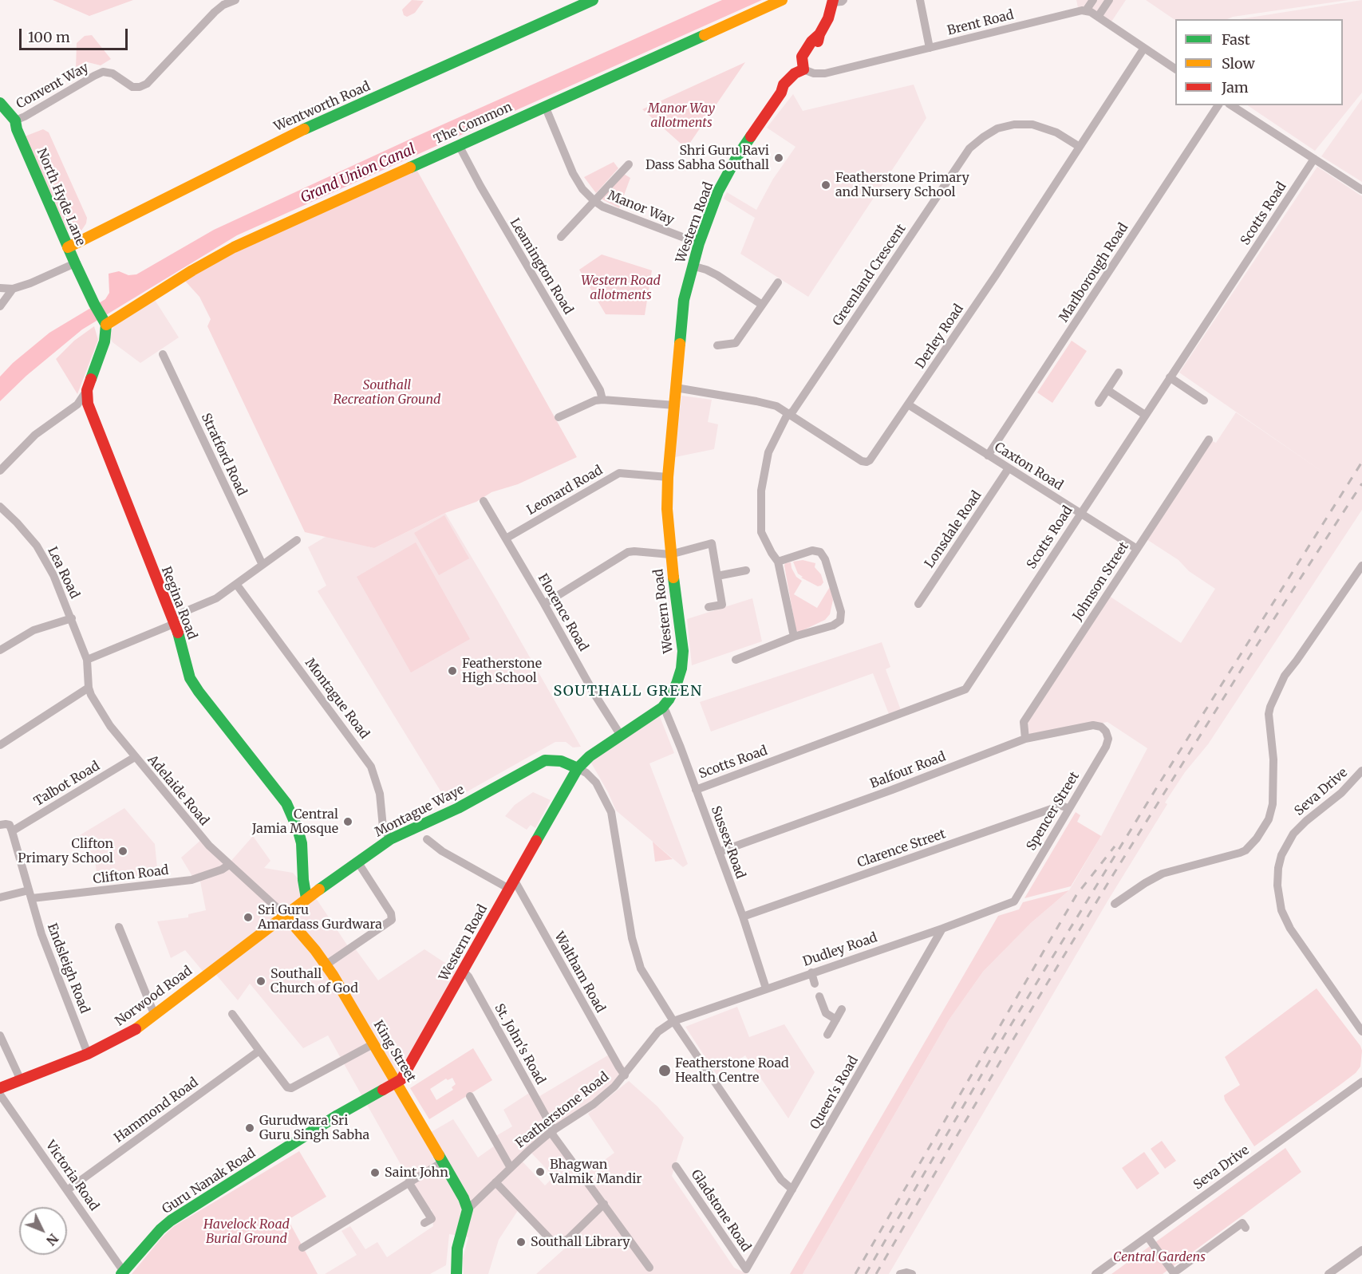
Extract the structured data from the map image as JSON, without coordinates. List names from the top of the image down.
{
  "streets": {
    "street": [
      "Brent Road",
      "Convent Way",
      "Wentworth Road",
      "The Common",
      "North Hyde Lane",
      "Manor Way",
      "Scotts Road",
      "Western Road",
      "Leamington Road",
      "Marlborough Road",
      "Greenland Crescent",
      "Derley Road",
      "Stratford Road",
      "Caxton Road",
      "Leonard Road",
      "Lonsdale Road",
      "Lea Road",
      "Johnson Street",
      "Regina Road",
      "Florence Road",
      "Montague Road",
      "Balfour Road",
      "Talbot Road",
      "Adelaide Road",
      "Seva Drive",
      "Montague Waye",
      "Spencer Street",
      "Sussex Road",
      "Clarence Street",
      "Clifton Road",
      "Dudley Road",
      "Endsleigh Road",
      "Waltham Road",
      "Norwood Road",
      "St. John's Road",
      "King Street",
      "Queen's Road",
      "Hammond Road",
      "Featherstone Road",
      "Victoria Road",
      "Guru Nanak Road",
      "Gladstone Road"
    ]
  },
  "crossings": [
    ["Brent Road", "Western Road"],
    ["Convent Way", "North Hyde Lane"],
    ["Wentworth Road", "North Hyde Lane"],
    ["The Common", "North Hyde Lane"],
    ["The Common", "Manor Way"],
    ["The Common", "Leamington Road"],
    ["The Common", "Regina Road"],
    ["North Hyde Lane", "Regina Road"],
    ["Manor Way", "Western Road"],
    ["Scotts Road", "Caxton Road"],
    ["Scotts Road", "Sussex Road"],
    ["Western Road", "Derley Road"],
    ["Western Road", "Leonard Road"],
    ["Western Road", "Florence Road"],
    ["Western Road", "Montague Waye"],
    ["Western Road", "Sussex Road"],
    ["Western Road", "Waltham Road"],
    ["Western Road", "St. John's Road"],
    ["Western Road", "King Street"],
    ["Western Road", "Guru Nanak Road"],
    ["Marlborough Road", "Caxton Road"],
    ["Greenland Crescent", "Derley Road"],
    ["Derley Road", "Caxton Road"],
    ["Caxton Road", "Lonsdale Road"],
    ["Caxton Road", "Johnson Street"],
    ["Leonard Road", "Florence Road"],
    ["Lea Road", "Adelaide Road"],
    ["Johnson Street", "Balfour Road"],
    ["Regina Road", "Montague Waye"],
    ["Montague Road", "Montague Waye"],
    ["Balfour Road", "Spencer Street"],
    ["Balfour Road", "Sussex Road"],
    ["Talbot Road", "Adelaide Road"],
    ["Talbot Road", "Endsleigh Road"],
    ["Adelaide Road", "Montague Waye"],
    ["Adelaide Road", "Clifton Road"],
    ["Adelaide Road", "Norwood Road"],
    ["Adelaide Road", "King Street"],
    ["Montague Waye", "Norwood Road"],
    ["Montague Waye", "King Street"],
    ["Spencer Street", "Clarence Street"],
    ["Spencer Street", "Dudley Road"],
    ["Sussex Road", "Clarence Street"],
    ["Sussex Road", "Dudley Road"],
    ["Clifton Road", "Endsleigh Road"],
    ["Dudley Road", "Queen's Road"],
    ["Dudley Road", "Featherstone Road"],
    ["Endsleigh Road", "Norwood Road"],
    ["Waltham Road", "Featherstone Road"],
    ["Norwood Road", "King Street"],
    ["St. John's Road", "Featherstone Road"],
    ["King Street", "Featherstone Road"],
    ["King Street", "Guru Nanak Road"],
    ["Queen's Road", "Gladstone Road"],
    ["Hammond Road", "Victoria Road"],
    ["Victoria Road", "Guru Nanak Road"]
  ],
  "districts": ["SOUTHALL GREEN"],
  "water": ["Grand Union Canal"],
  "parks": [
    "Manor Way allotments",
    "Western Road allotments",
    "Southall Recreation Ground",
    "Havelock Road Burial Ground",
    "Central Gardens"
  ],
  "places": [
    "Shri Guru Ravi Dass Sabha Southall",
    "Featherstone Primary and Nursery School",
    "Featherstone High School",
    "Central Jamia Mosque",
    "Clifton Primary School",
    "Sri Guru Amardass Gurdwara",
    "Southall Church of God",
    "Featherstone Road Health Centre",
    "Gurudwara Sri Guru Singh Sabha",
    "Bhagwan Valmik Mandir",
    "Saint John",
    "Southall Library"
  ],
  "legend": ["Fast", "Slow", "Jam"],
  "scale_bar": "100 m",
  "north": "bottom right"
}
